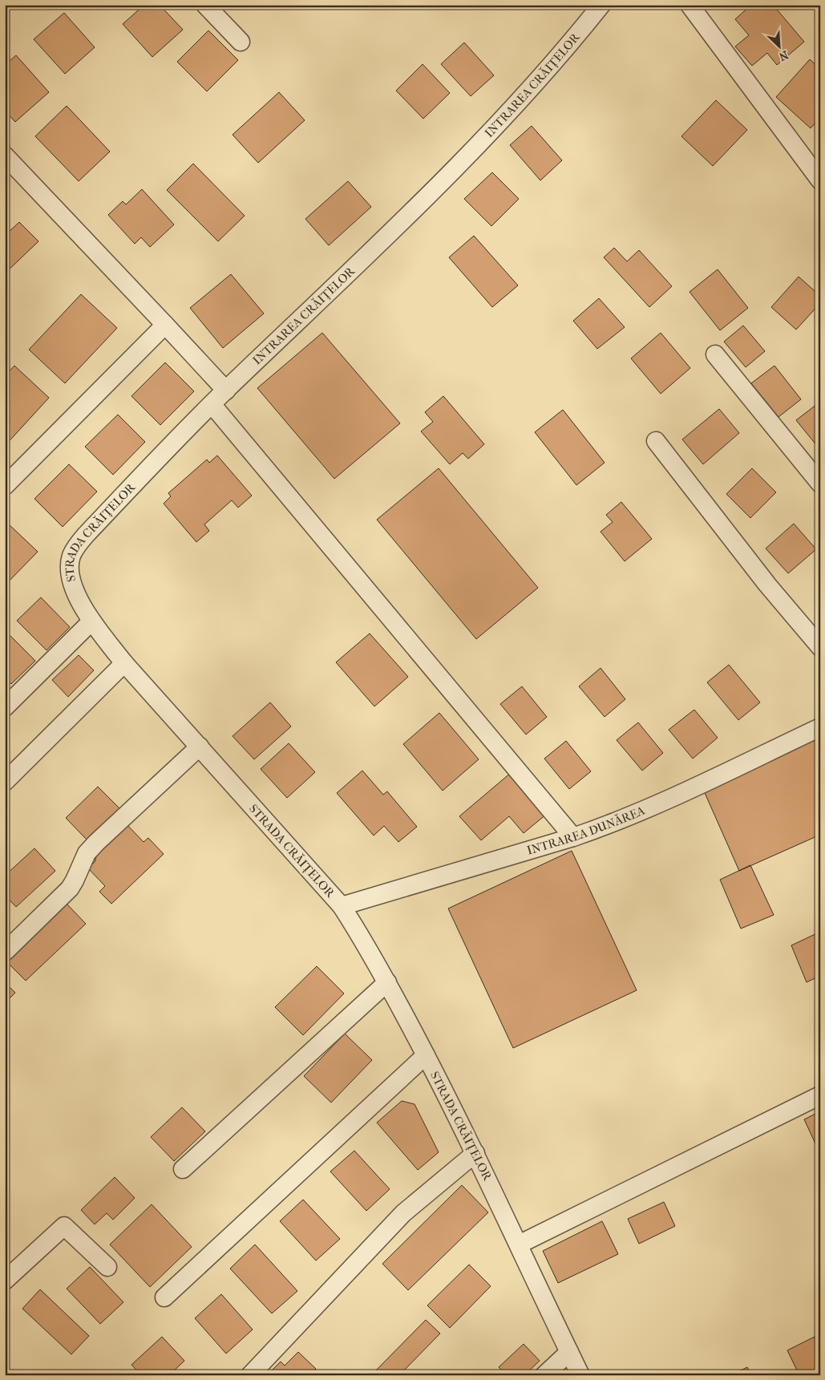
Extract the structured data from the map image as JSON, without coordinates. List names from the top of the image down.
{
  "streets": {
    "street": ["INTRAREA CRĂIȚELOR", "STRADA CRĂIȚELOR", "INTRAREA DUNĂREA"]
  },
  "crossings": [
    ["INTRAREA CRĂIȚELOR", "STRADA CRĂIȚELOR"],
    ["STRADA CRĂIȚELOR", "INTRAREA DUNĂREA"]
  ],
  "north": "bottom right"
}
